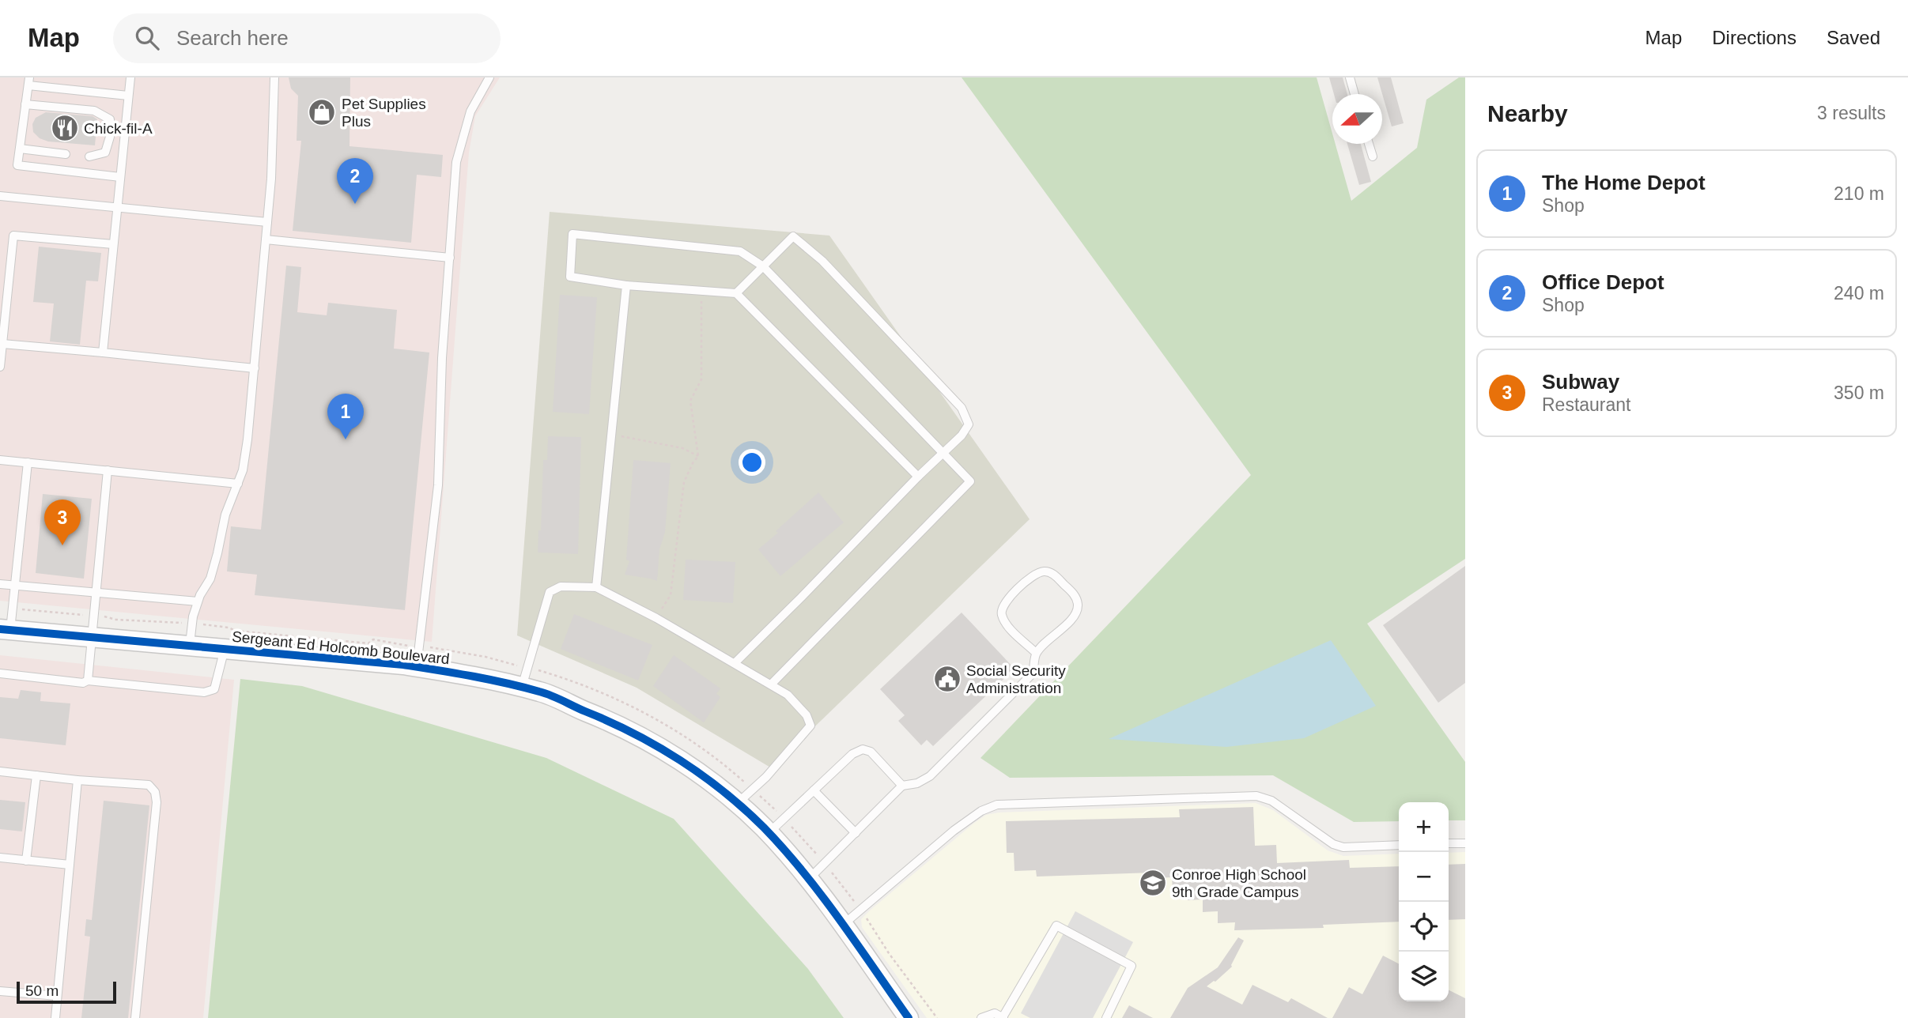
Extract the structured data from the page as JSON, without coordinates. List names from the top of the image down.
{
  "streets": {
    "street": ["Sergeant Ed Holcomb Boulevard"]
  },
  "places": {
    "shop": ["Pet Supplies Plus"],
    "restaurant": ["Chick-fil-A"],
    "public building": ["Social Security Administration"],
    "school or university": ["Conroe High School 9th Grade Campus"]
  },
  "scale_bar": "50 m",
  "north": "left",
  "page": {
    "header": "Map",
    "search": "Search here",
    "nav": ["Map", "Directions", "Saved"],
    "heading": ["Nearby", "3 results"],
    "list": [
      {
        "mark": "1",
        "name": "The Home Depot",
        "note": "Shop",
        "value": "210 m"
      },
      {
        "mark": "2",
        "name": "Office Depot",
        "note": "Shop",
        "value": "240 m"
      },
      {
        "mark": "3",
        "name": "Subway",
        "note": "Restaurant",
        "value": "350 m"
      }
    ],
    "pins": ["2", "1", "3"],
    "map_buttons": ["+", "−"],
    "scale": "50 m"
  }
}
